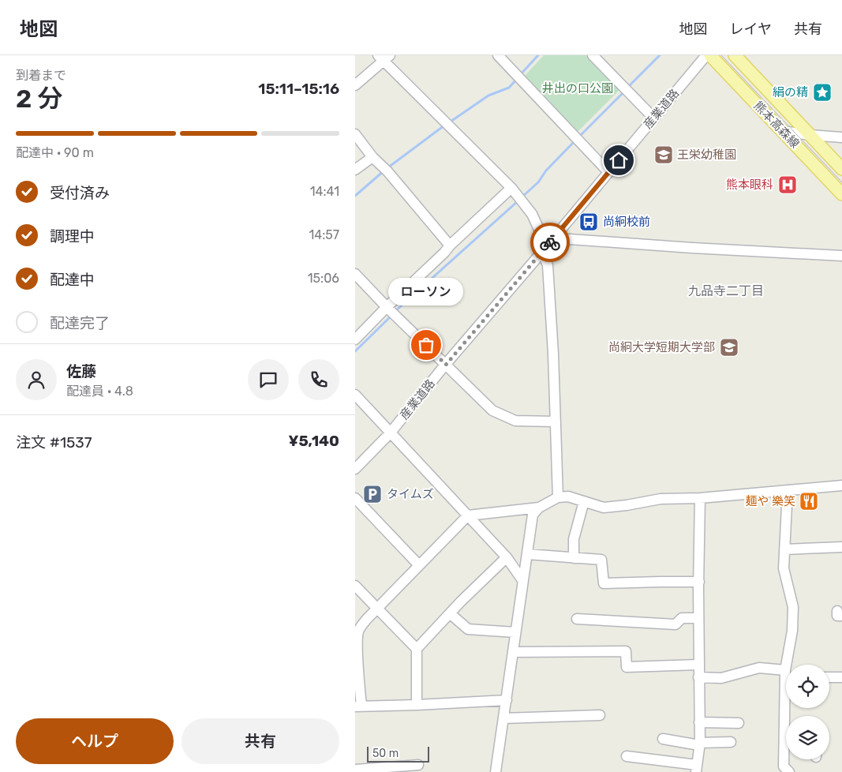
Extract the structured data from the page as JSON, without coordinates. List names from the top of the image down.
{
  "streets": {
    "main road": ["熊本高森線"],
    "street": ["産業道路"]
  },
  "districts": ["九品寺二丁目"],
  "parks": ["井出の口公園"],
  "places": {
    "place": ["絹の精"],
    "school or university": ["王栄幼稚園", "尚絅大学短期大学部"],
    "hospital": ["熊本眼科"],
    "bus stop": ["尚絅校前"],
    "other": ["ローソン"],
    "parking": ["タイムズ"],
    "restaurant": ["麺や 樂笑"]
  },
  "scale_bar": "50 m",
  "page": {
    "header": "地図",
    "nav": ["地図", "レイヤ", "共有"],
    "heading": ["2 分", "到着まで", "15:11–15:16"],
    "panel": [
      "佐藤",
      "配達員 · 4.8",
      "注文 #1537",
      "¥5,140"
    ],
    "bar": "配達中 · 90 m",
    "list": [
      ["受付済み", "14:41"],
      ["調理中", "14:57"],
      ["配達中", "15:06"],
      "配達完了"
    ],
    "bubble": "ローソン",
    "buttons": ["ヘルプ", "共有"],
    "scale": "50 m"
  }
}
